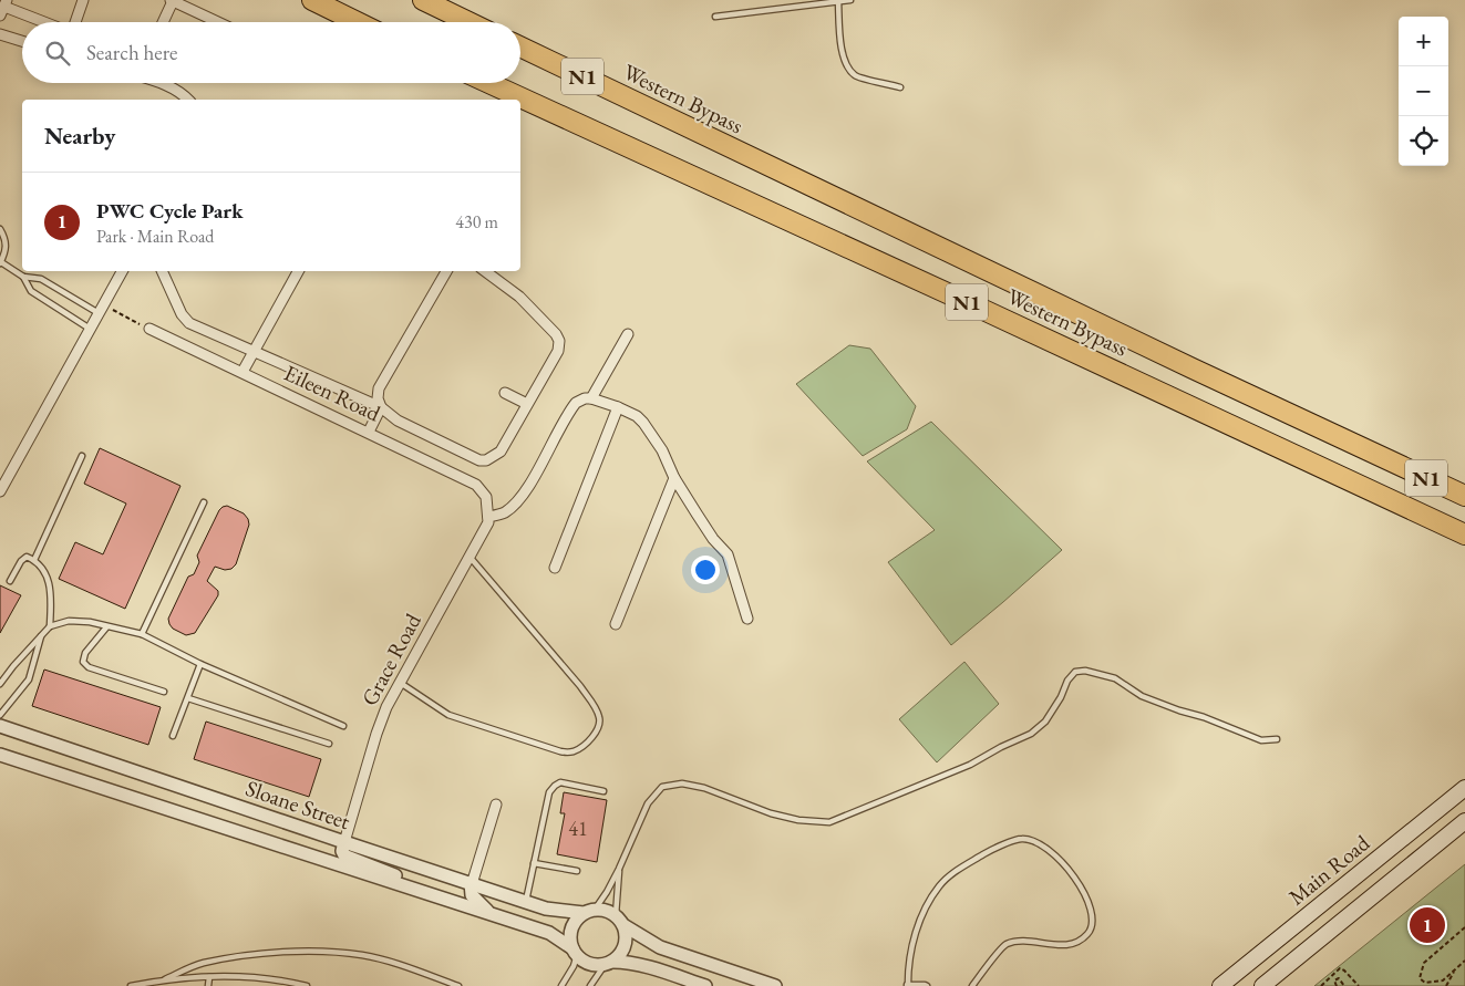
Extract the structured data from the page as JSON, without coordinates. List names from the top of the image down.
{
  "streets": {
    "highway": ["N1", "Western Bypass"],
    "main road": ["Main Road"],
    "street": ["Eileen Road", "Grace Road", "Sloane Street"]
  },
  "crossings": [
    ["Eileen Road", "Grace Road"],
    ["Grace Road", "Sloane Street"]
  ],
  "house_numbers": ["41"],
  "page": {
    "map_buttons": ["+", "−"],
    "search": "Search here",
    "heading": "Nearby",
    "list": [
      {
        "mark": "1",
        "name": "PWC Cycle Park",
        "note": "Park · Main Road",
        "value": "430 m"
      }
    ],
    "pins": "1"
  }
}
